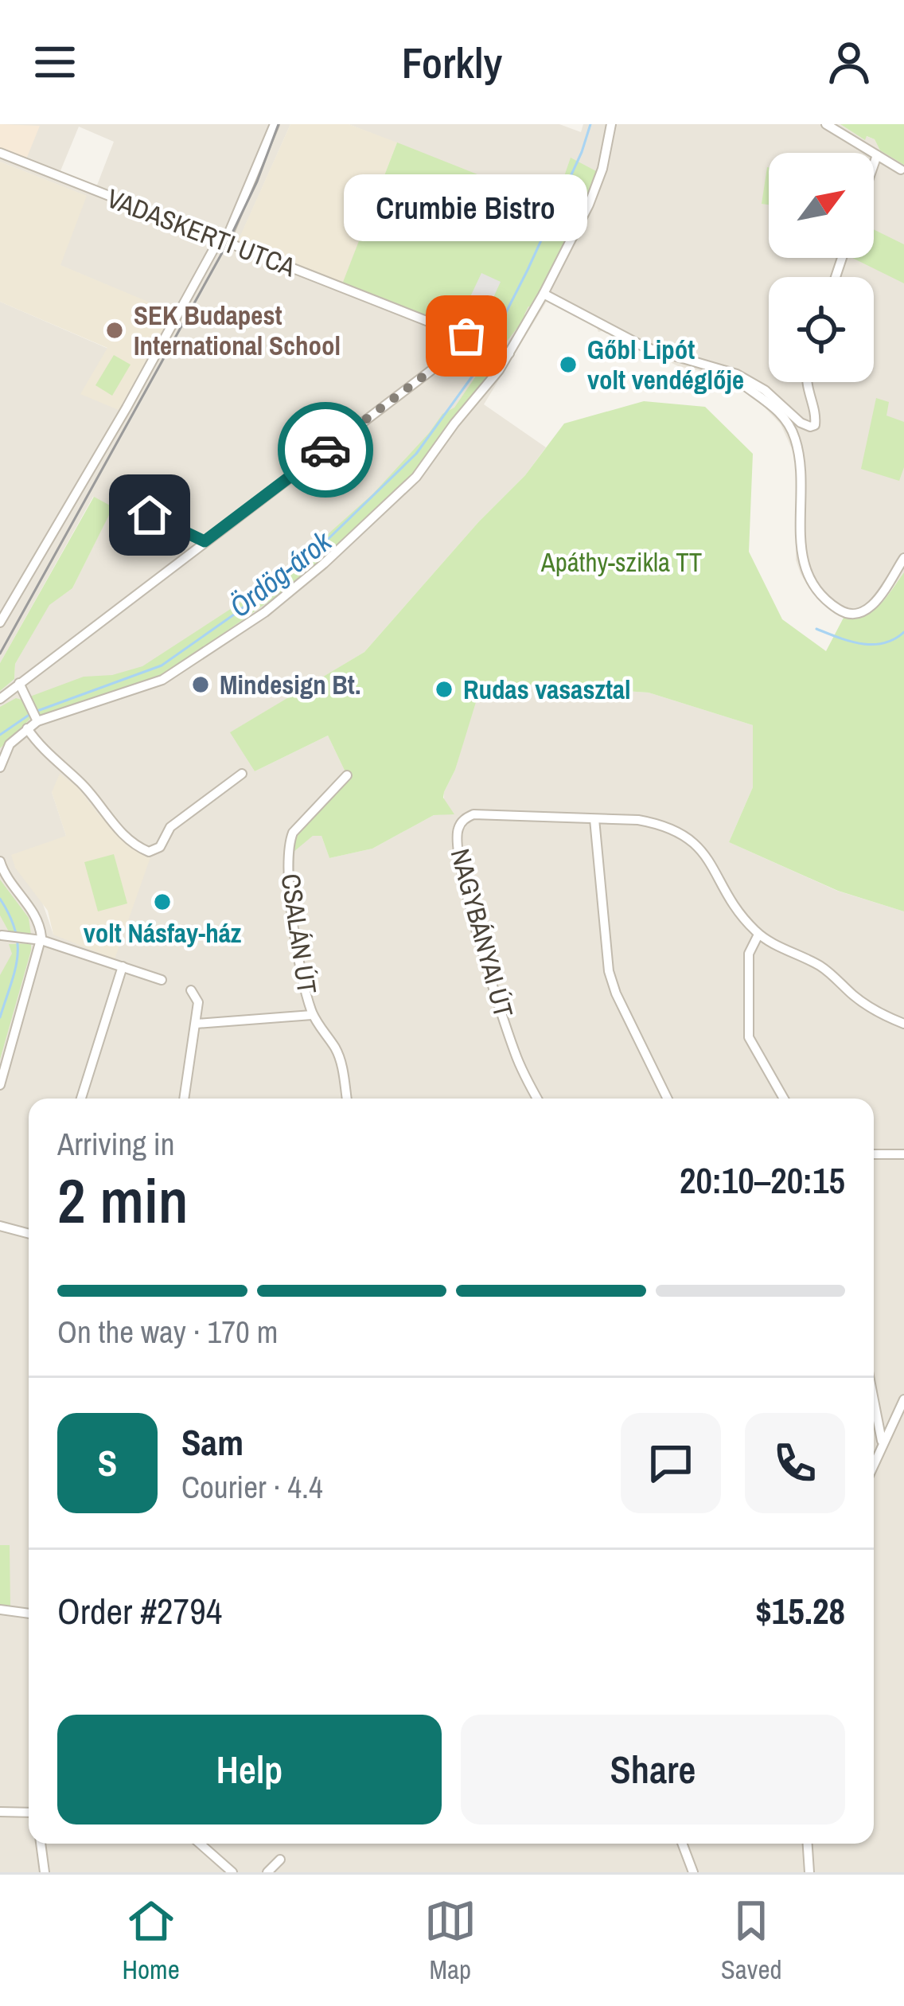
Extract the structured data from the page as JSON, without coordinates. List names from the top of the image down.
{
  "streets": {
    "street": ["VADASKERTI UTCA", "NAGYBÁNYAI ÚT", "CSALÁN ÚT"]
  },
  "water": ["Ördög-árok"],
  "parks": ["Apáthy-szikla TT"],
  "places": [
    "SEK Budapest International School",
    "Crumbie Bistro",
    "Gőbl Lipót volt vendéglője",
    "Mindesign Bt.",
    "Rudas vasasztal",
    "volt Násfay-ház"
  ],
  "north": "top right",
  "page": {
    "header": "Forkly",
    "bubble": "Crumbie Bistro",
    "heading": ["2 min", "Arriving in", "20:10–20:15"],
    "panel": [
      "Sam",
      "Courier · 4.4",
      "Order #2794",
      "$15.28"
    ],
    "bar": "On the way · 170 m",
    "round": "S",
    "buttons": ["Help", "Share"],
    "tabs": ["Home", "Map", "Saved"]
  }
}
